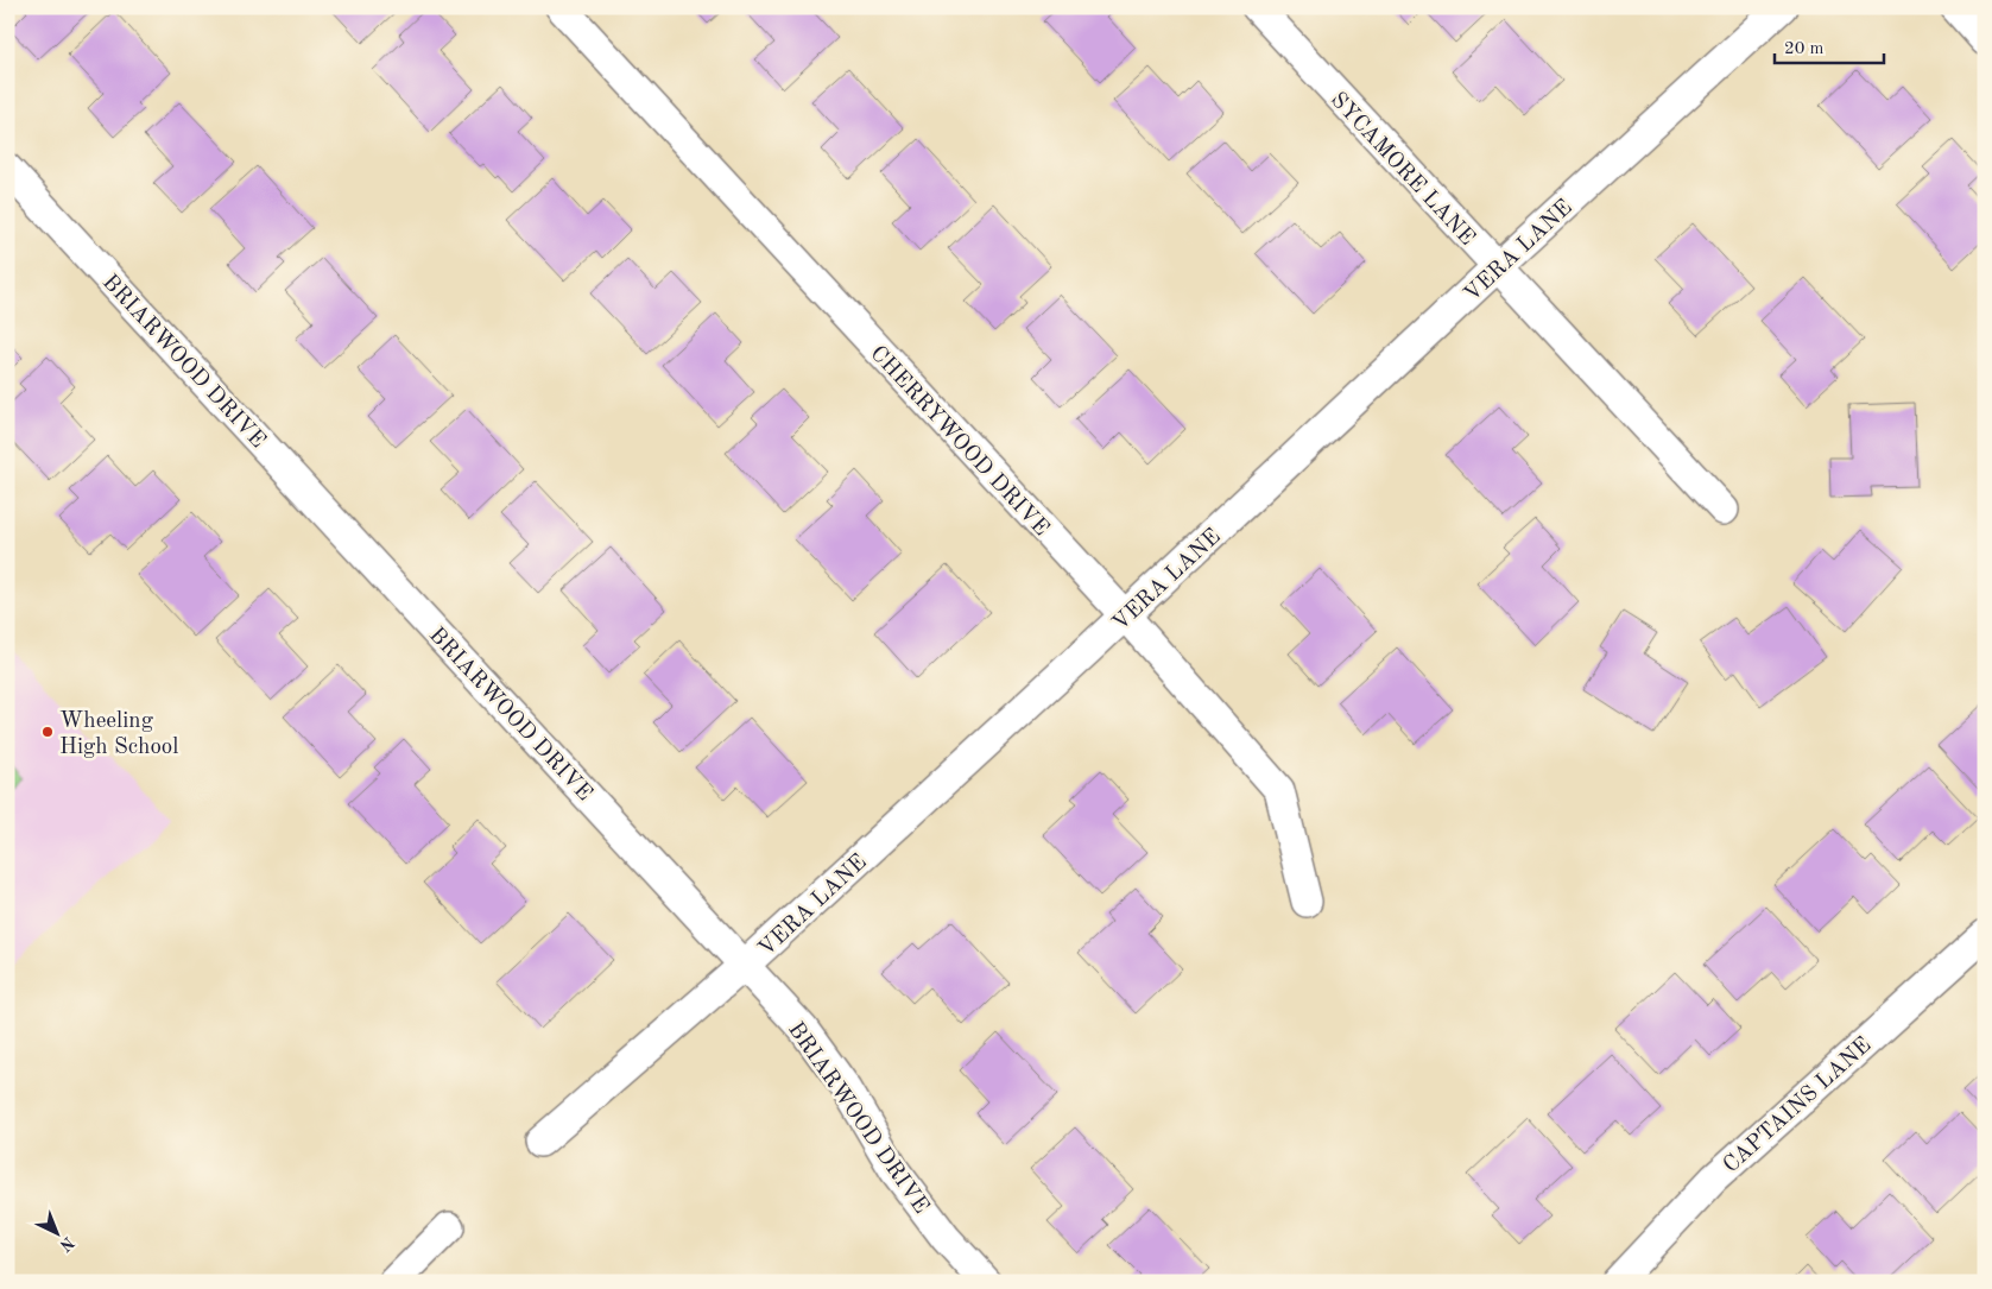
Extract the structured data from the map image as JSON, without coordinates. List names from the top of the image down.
{
  "streets": {
    "street": [
      "SYCAMORE LANE",
      "VERA LANE",
      "BRIARWOOD DRIVE",
      "CHERRYWOOD DRIVE",
      "CAPTAINS LANE"
    ]
  },
  "crossings": [
    ["SYCAMORE LANE", "VERA LANE"],
    ["VERA LANE", "BRIARWOOD DRIVE"],
    ["VERA LANE", "CHERRYWOOD DRIVE"]
  ],
  "places": ["Wheeling High School"],
  "scale_bar": "20 m",
  "north": "bottom right"
}
